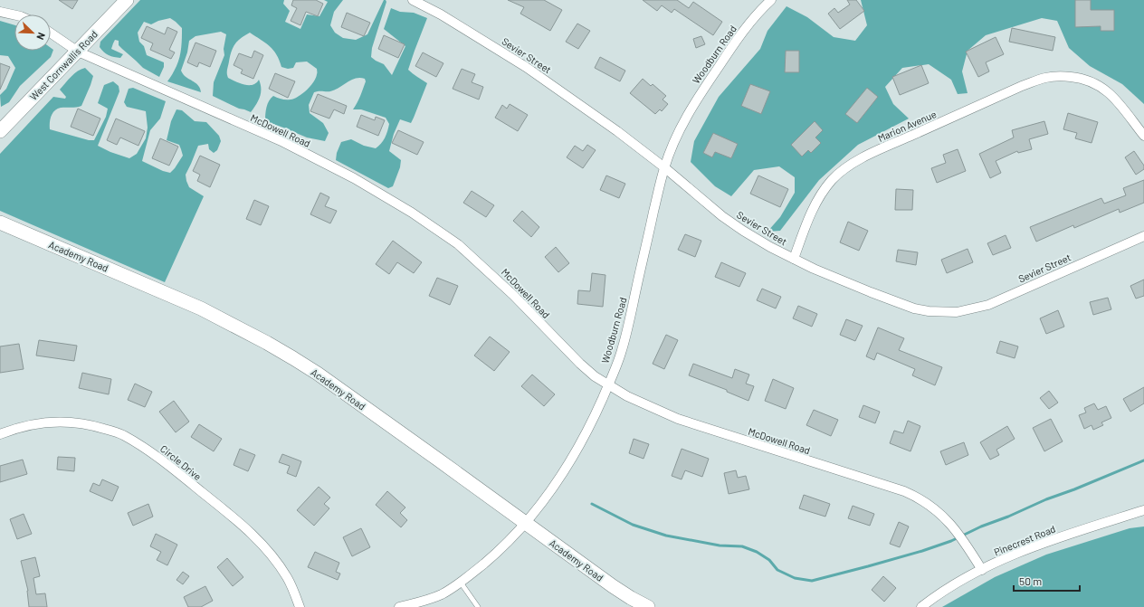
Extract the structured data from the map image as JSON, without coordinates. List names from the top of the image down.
{
  "streets": {
    "main road": ["West Cornwallis Road", "Academy Road"],
    "street": [
      "Woodburn Road",
      "Sevier Street",
      "Marion Avenue",
      "McDowell Road",
      "Circle Drive",
      "Pinecrest Road"
    ]
  },
  "crossings": [
    ["Woodburn Road", "Sevier Street"],
    ["Woodburn Road", "McDowell Road"],
    ["Woodburn Road", "Academy Road"],
    ["Sevier Street", "Marion Avenue"],
    ["West Cornwallis Road", "McDowell Road"],
    ["McDowell Road", "Pinecrest Road"]
  ],
  "scale_bar": "50 m",
  "north": "bottom right"
}
